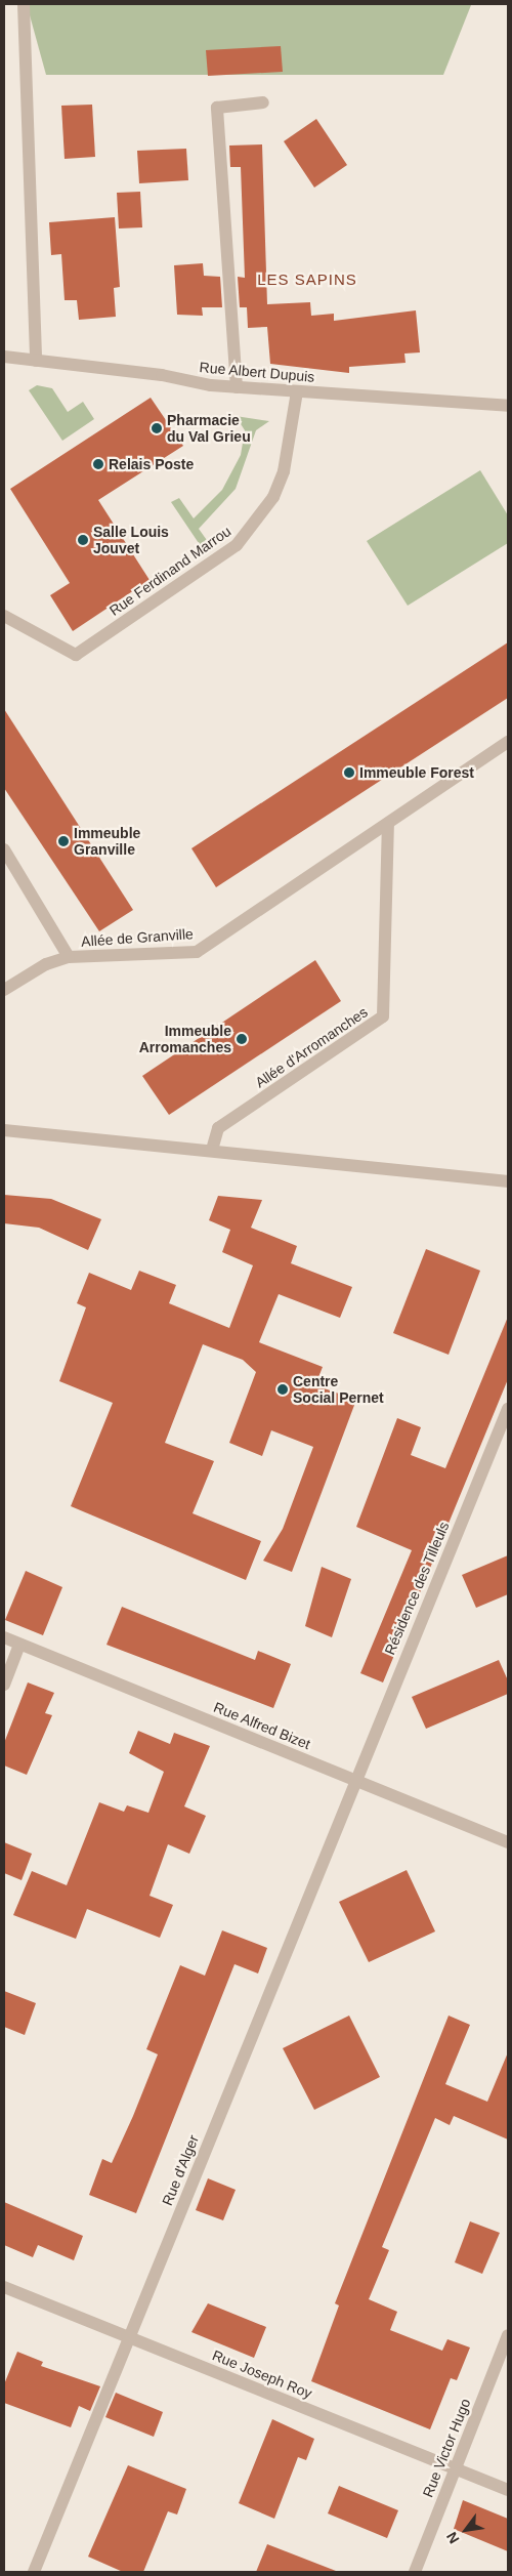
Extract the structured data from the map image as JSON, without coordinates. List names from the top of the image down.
{
  "streets": {
    "street": [
      "Rue Albert Dupuis",
      "Rue Ferdinand Marrou",
      "Allée de Granville",
      "Allée d'Arromanches",
      "Résidence des Tilleuls",
      "Rue Alfred Bizet",
      "Rue d'Alger",
      "Rue Joseph Roy",
      "Rue Victor Hugo"
    ]
  },
  "crossings": [
    ["Rue Albert Dupuis", "Rue Ferdinand Marrou"],
    ["Allée de Granville", "Allée d'Arromanches"],
    ["Résidence des Tilleuls", "Rue Alfred Bizet"],
    ["Résidence des Tilleuls", "Rue d'Alger"],
    ["Rue Alfred Bizet", "Rue d'Alger"],
    ["Rue d'Alger", "Rue Joseph Roy"],
    ["Rue Joseph Roy", "Rue Victor Hugo"]
  ],
  "districts": ["LES SAPINS"],
  "places": [
    "Pharmacie du Val Grieu",
    "Relais Poste",
    "Salle Louis Jouvet",
    "Immeuble Forest",
    "Immeuble Granville",
    "Immeuble Arromanches",
    "Centre Social Pernet"
  ],
  "north": "bottom left"
}
